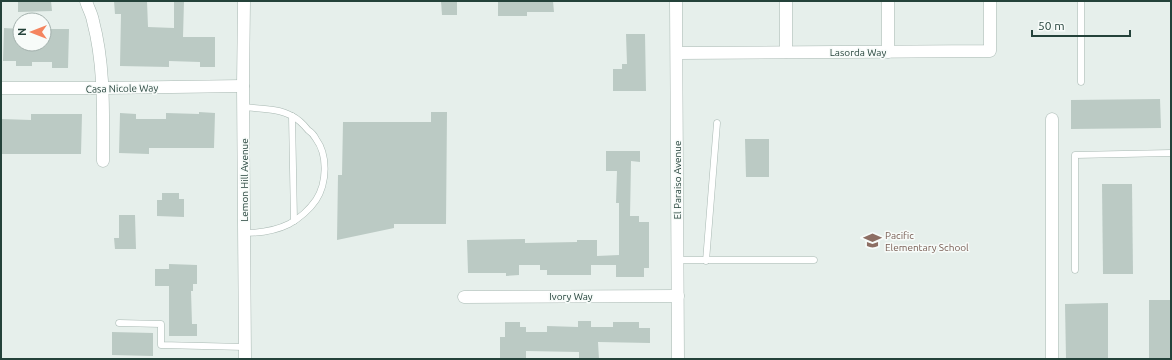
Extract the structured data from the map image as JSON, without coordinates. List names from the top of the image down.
{
  "streets": {
    "street": [
      "Lasorda Way",
      "Casa Nicole Way",
      "Lemon Hill Avenue",
      "El Paraiso Avenue",
      "Ivory Way"
    ]
  },
  "crossings": [
    ["Lasorda Way", "El Paraiso Avenue"],
    ["Casa Nicole Way", "Lemon Hill Avenue"],
    ["El Paraiso Avenue", "Ivory Way"]
  ],
  "places": {
    "school or university": ["Pacific Elementary School"]
  },
  "scale_bar": "50 m",
  "north": "left"
}
